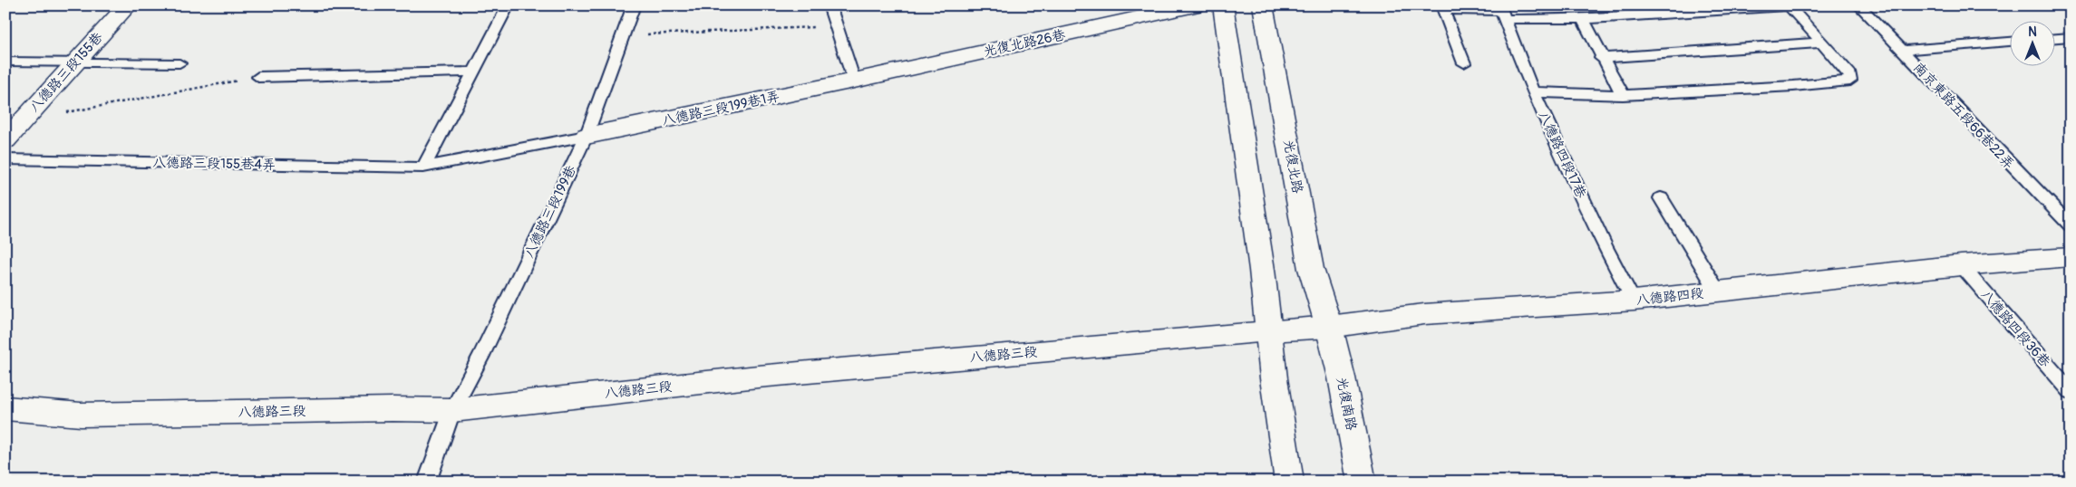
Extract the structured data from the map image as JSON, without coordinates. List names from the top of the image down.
{
  "streets": {
    "street": [
      "光復北路26巷",
      "八德路三段155巷",
      "八德路三段199巷1弄",
      "光復北路",
      "八德路四段",
      "八德路三段",
      "光復南路"
    ],
    "lane": [
      "南京東路五段66巷22弄",
      "八德路四段17巷",
      "八德路三段155巷4弄",
      "八德路三段199巷",
      "八德路四段36巷"
    ]
  },
  "crossings": [
    ["光復北路26巷", "八德路三段199巷1弄"],
    ["八德路三段199巷1弄", "八德路三段155巷4弄"],
    ["八德路三段199巷1弄", "八德路三段199巷"],
    ["八德路四段17巷", "八德路四段"],
    ["八德路三段155巷4弄", "八德路三段199巷"],
    ["光復北路", "八德路四段"],
    ["光復北路", "光復南路"],
    ["八德路三段199巷", "八德路三段"],
    ["八德路四段", "八德路四段36巷"],
    ["八德路四段", "八德路三段"],
    ["八德路四段", "光復南路"]
  ],
  "north": "top"
}
